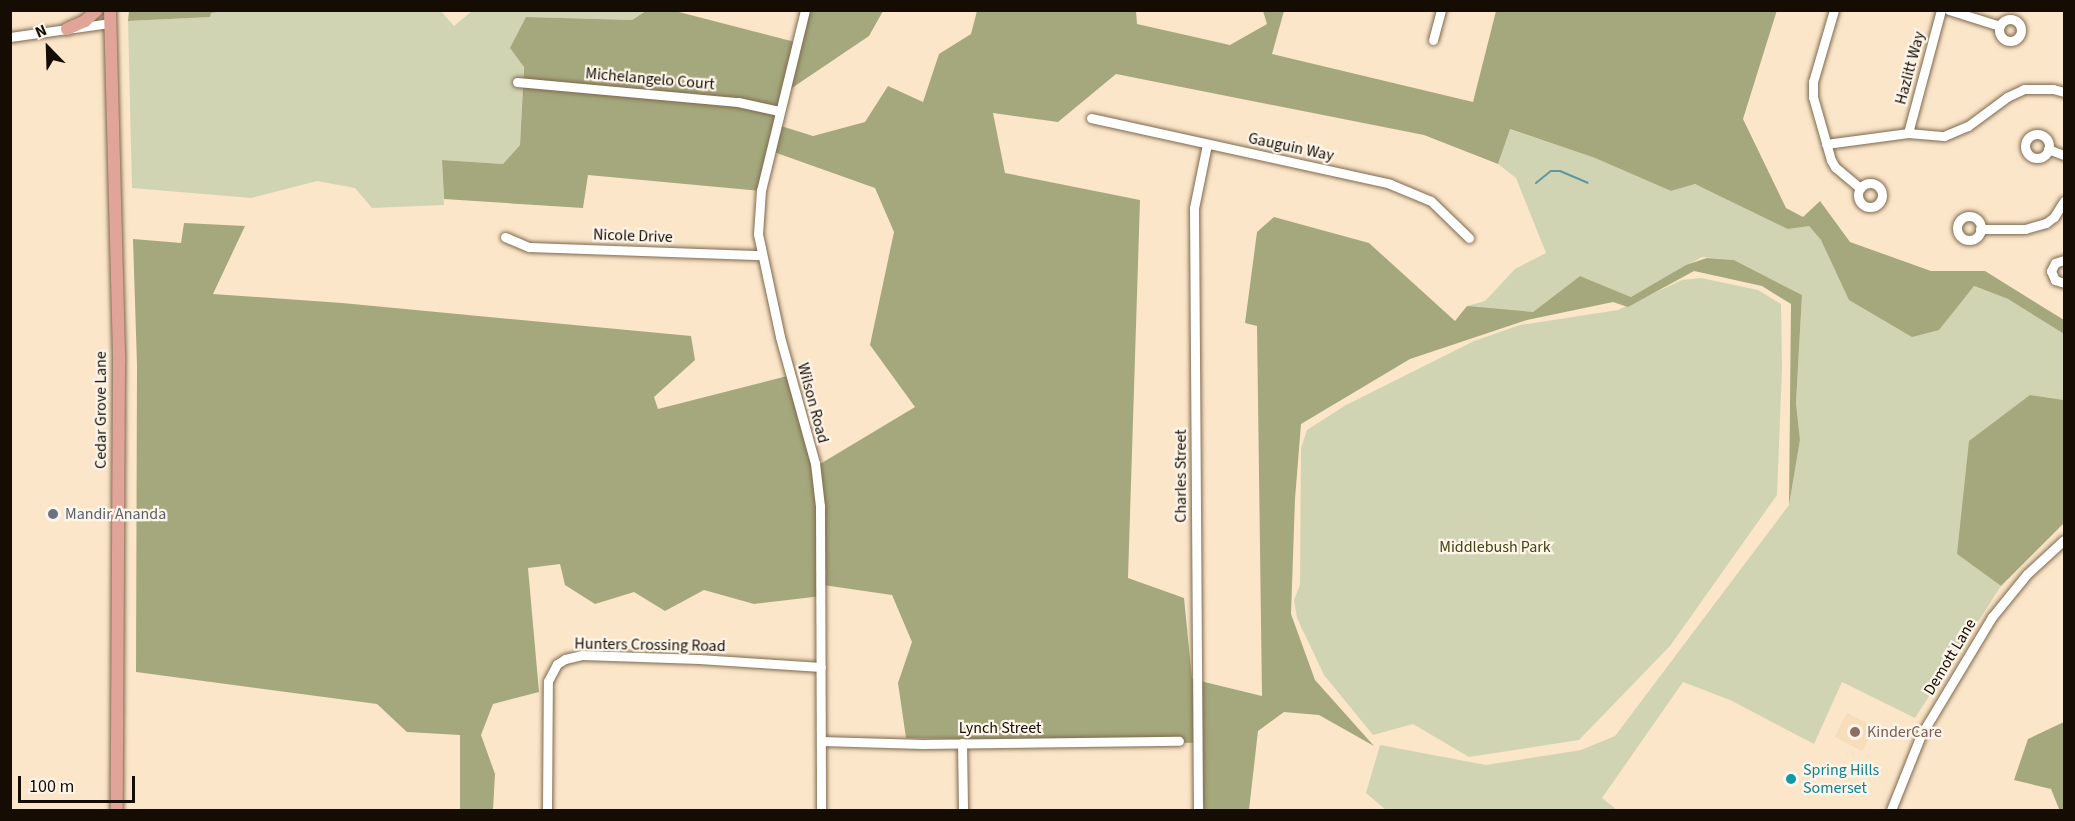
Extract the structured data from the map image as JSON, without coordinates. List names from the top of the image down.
{
  "streets": {
    "main road": ["Cedar Grove Lane"],
    "street": [
      "Hazlitt Way",
      "Michelangelo Court",
      "Gauguin Way",
      "Nicole Drive",
      "Wilson Road",
      "Charles Street",
      "Hunters Crossing Road",
      "Demott Lane",
      "Lynch Street"
    ]
  },
  "crossings": [
    ["Michelangelo Court", "Wilson Road"],
    ["Gauguin Way", "Charles Street"],
    ["Nicole Drive", "Wilson Road"],
    ["Wilson Road", "Hunters Crossing Road"],
    ["Wilson Road", "Lynch Street"]
  ],
  "parks": ["Middlebush Park"],
  "places": ["Mandir Ananda", "KinderCare", "Spring Hills Somerset"],
  "scale_bar": "100 m",
  "north": "top left"
}
